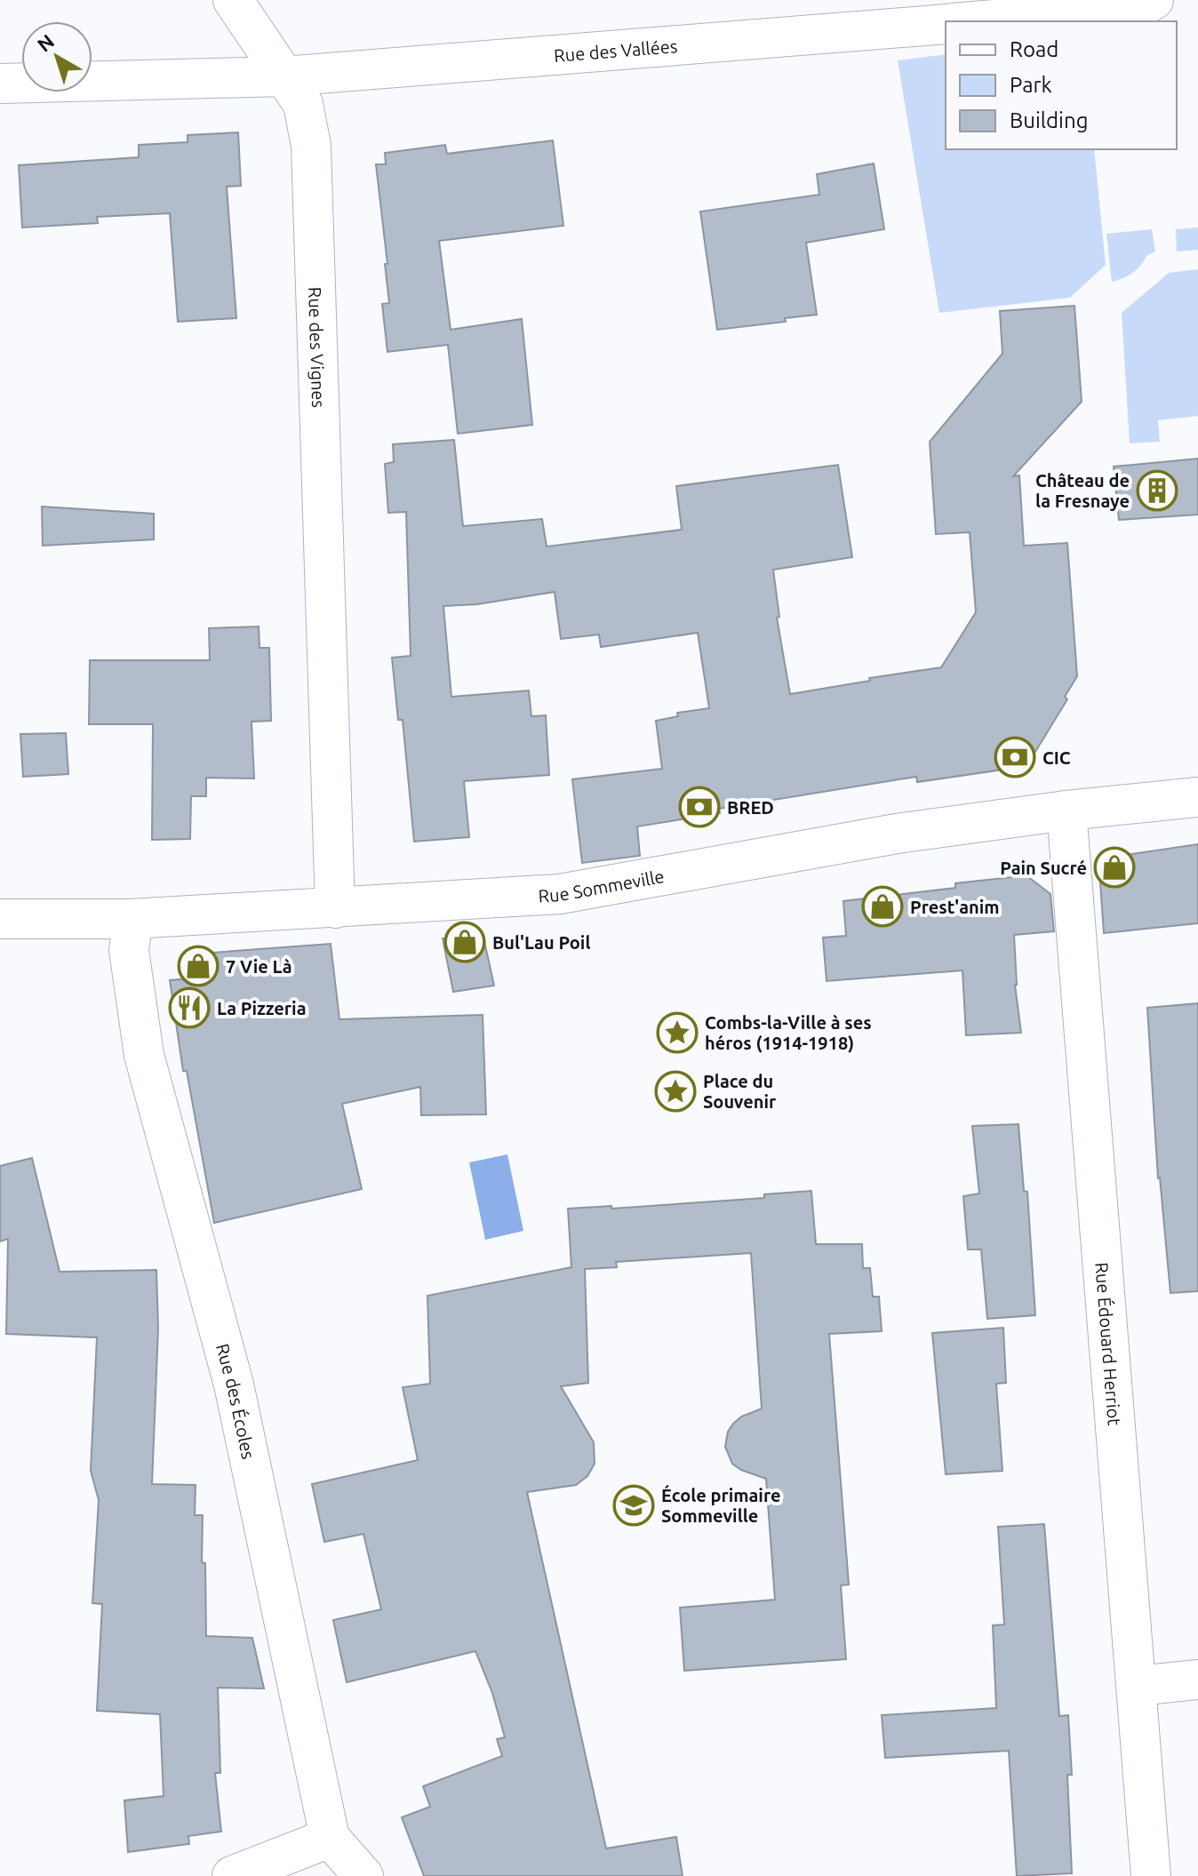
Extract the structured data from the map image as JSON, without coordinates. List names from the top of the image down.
{
  "streets": {
    "street": [
      "Rue des Vallées",
      "Rue des Vignes",
      "Rue Sommeville",
      "Rue Édouard Herriot",
      "Rue des Écoles"
    ]
  },
  "crossings": [
    ["Rue des Vallées", "Rue des Vignes"],
    ["Rue des Vignes", "Rue Sommeville"],
    ["Rue Sommeville", "Rue Édouard Herriot"],
    ["Rue Sommeville", "Rue des Écoles"]
  ],
  "places": {
    "building": ["Château de la Fresnaye"],
    "bank": ["CIC", "BRED"],
    "shop": [
      "Pain Sucré",
      "Prest'anim",
      "Bul'Lau Poil",
      "7 Vie Là"
    ],
    "restaurant": ["La Pizzeria"],
    "place": ["Combs-la-Ville à ses héros (1914-1918)", "Place du Souvenir"],
    "school or university": ["École primaire Sommeville"]
  },
  "legend": ["Road", "Park", "Building"],
  "north": "top left"
}
